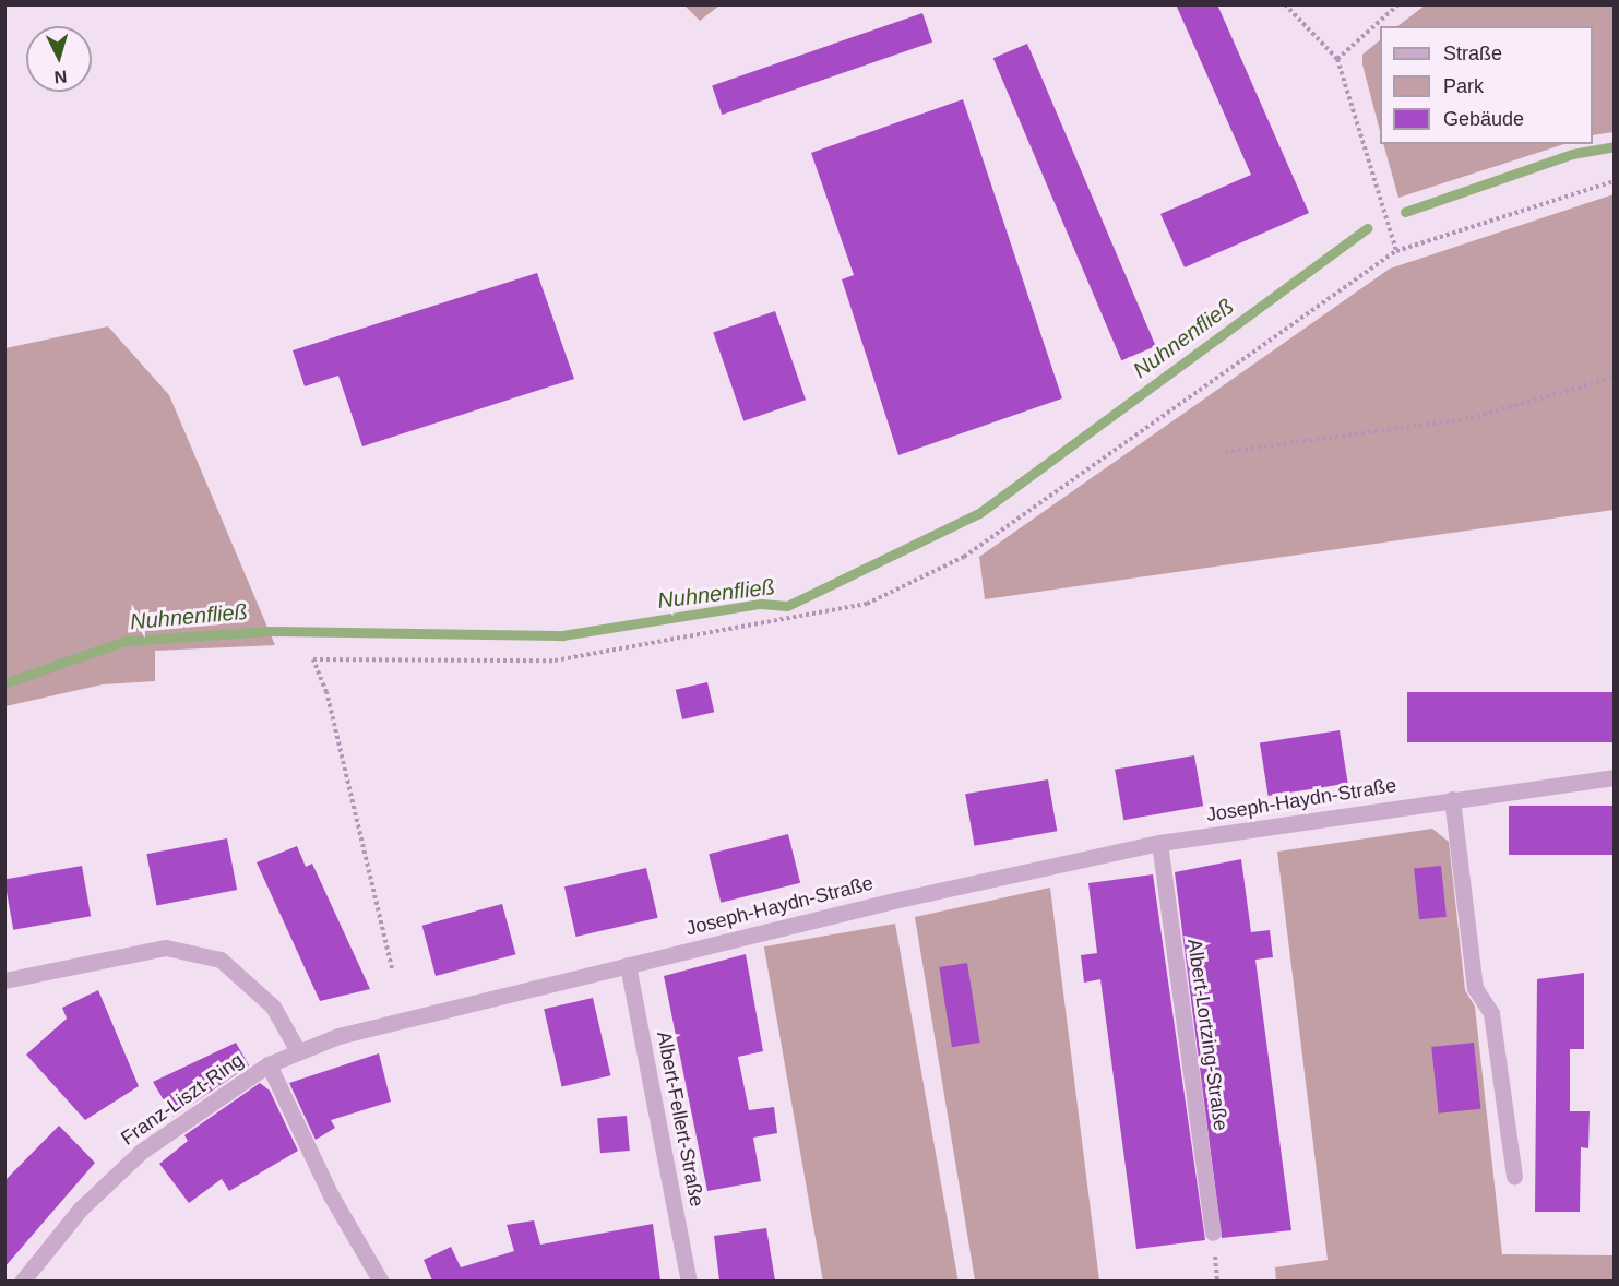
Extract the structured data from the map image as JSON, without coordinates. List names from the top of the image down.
{
  "streets": {
    "street": [
      "Joseph-Haydn-Straße",
      "Albert-Lortzing-Straße",
      "Franz-Liszt-Ring",
      "Albert-Fellert-Straße"
    ]
  },
  "crossings": [
    ["Joseph-Haydn-Straße", "Albert-Lortzing-Straße"],
    ["Joseph-Haydn-Straße", "Franz-Liszt-Ring"],
    ["Joseph-Haydn-Straße", "Albert-Fellert-Straße"]
  ],
  "water": ["Nuhnenfließ"],
  "legend": ["Straße", "Park", "Gebäude"],
  "north": "bottom"
}
